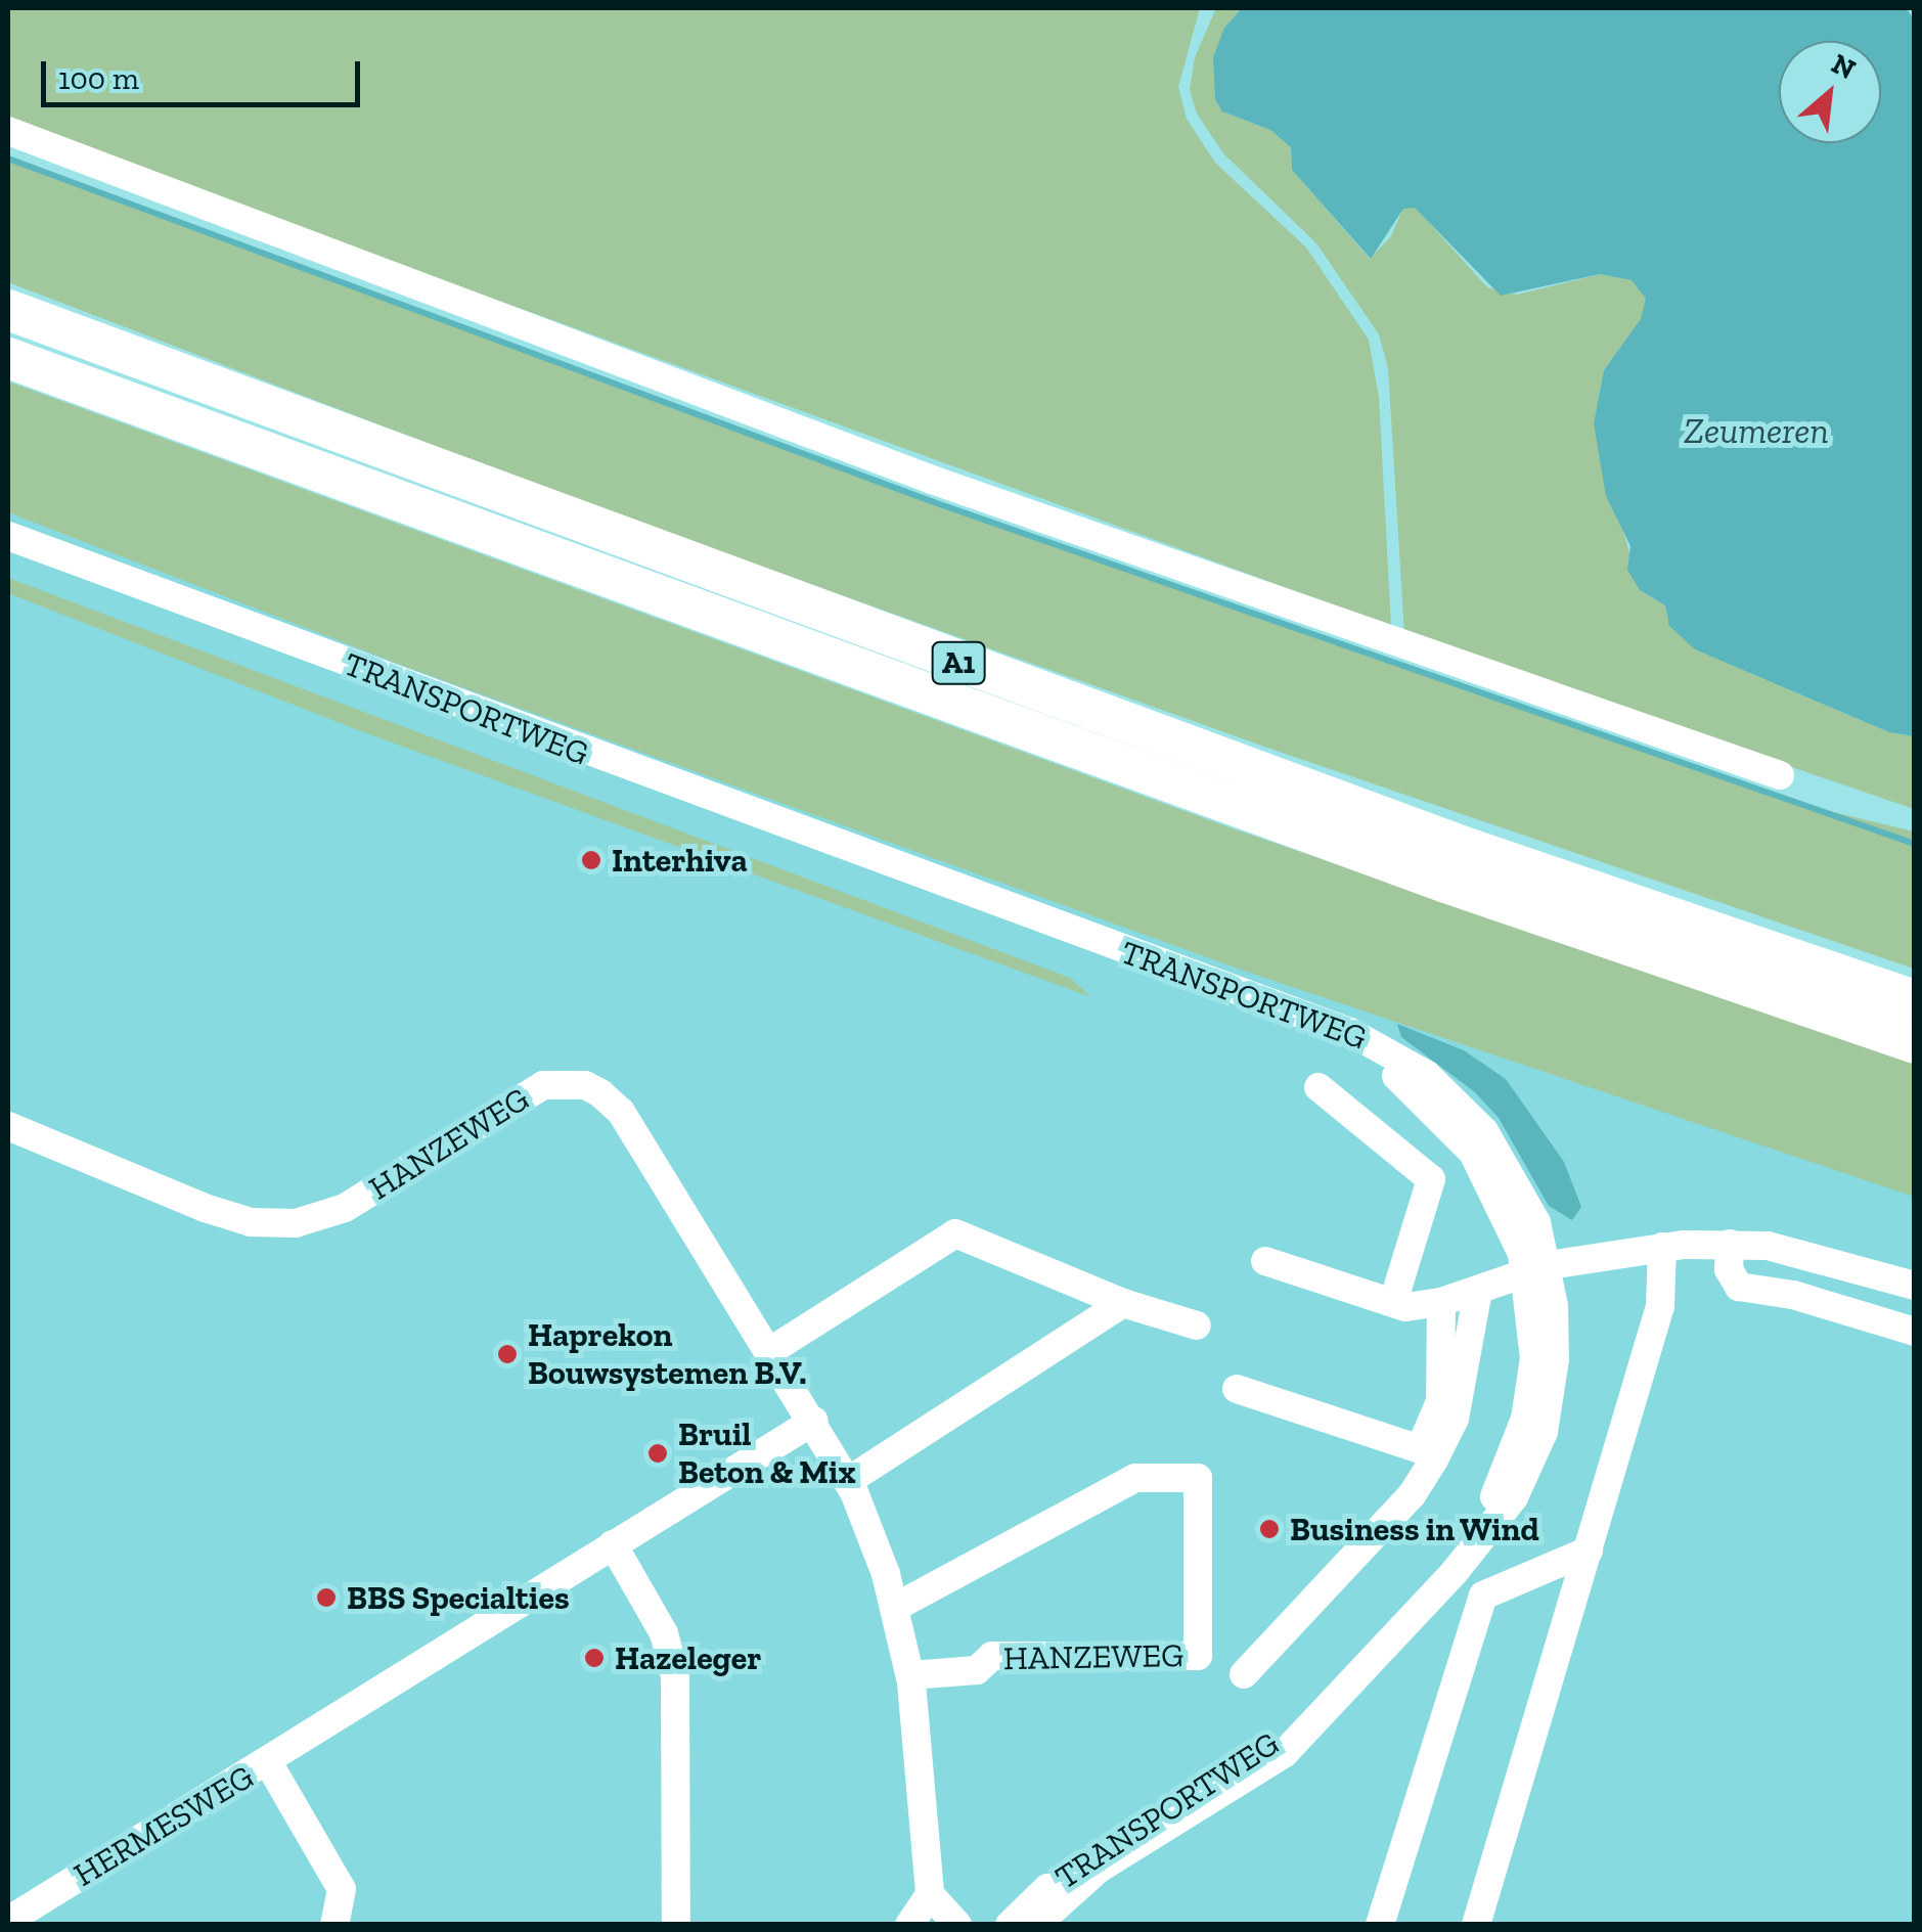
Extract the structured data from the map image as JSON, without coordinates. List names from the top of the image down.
{
  "streets": {
    "highway": ["A1"],
    "street": ["TRANSPORTWEG", "HANZEWEG", "HERMESWEG"]
  },
  "water": ["Zeumeren"],
  "places": [
    "Interhiva",
    "Haprekon Bouwsystemen B.V.",
    "Bruil Beton & Mix",
    "Business in Wind",
    "BBS Specialties",
    "Hazeleger"
  ],
  "scale_bar": "100 m",
  "north": "top right"
}
